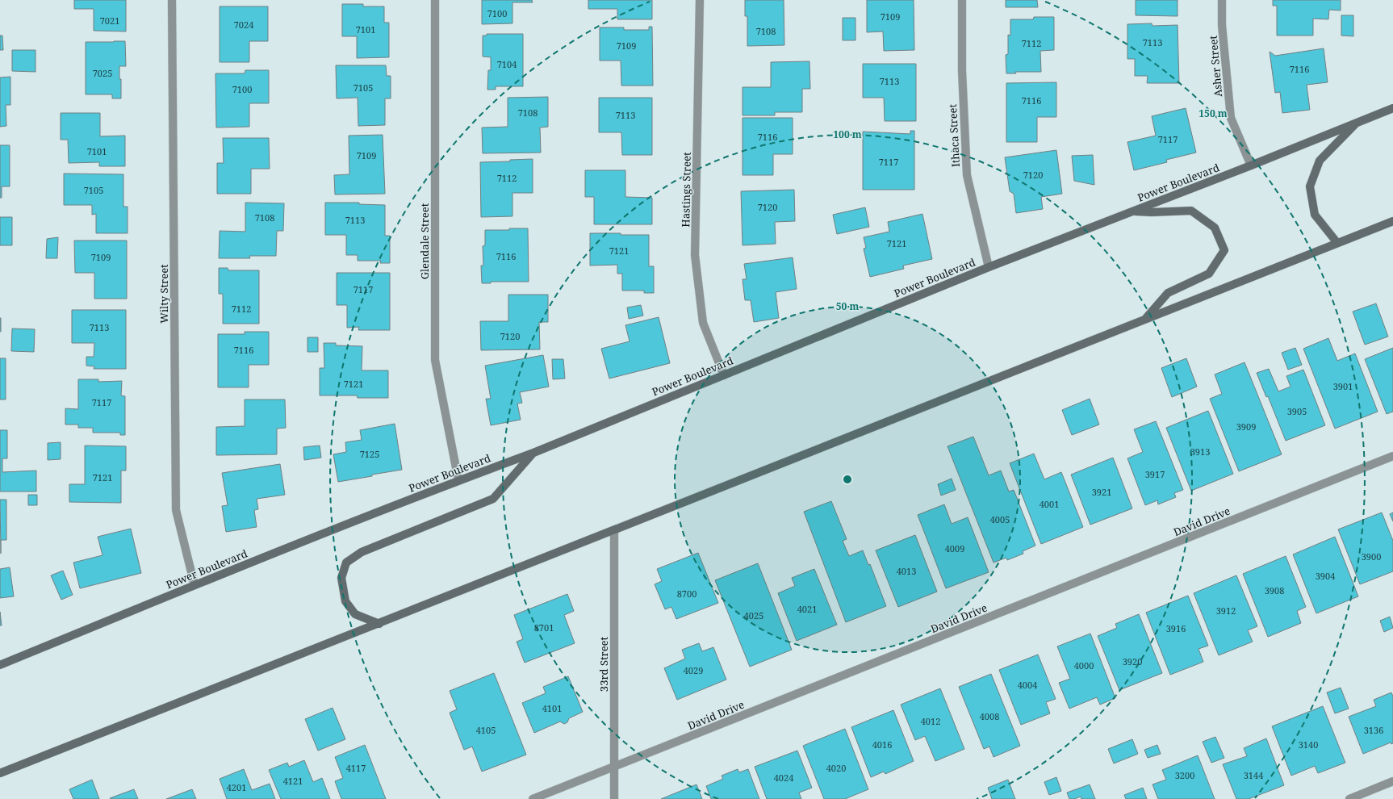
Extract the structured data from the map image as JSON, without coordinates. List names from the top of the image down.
{
  "streets": {
    "main road": ["Power Boulevard"],
    "street": [
      "Asher Street",
      "Ithaca Street",
      "Hastings Street",
      "Glendale Street",
      "Wilty Street",
      "David Drive",
      "33rd Street"
    ]
  },
  "crossings": [
    ["Asher Street", "Power Boulevard"],
    ["Ithaca Street", "Power Boulevard"],
    ["Power Boulevard", "Hastings Street"],
    ["Power Boulevard", "Glendale Street"],
    ["Power Boulevard", "Wilty Street"],
    ["David Drive", "33rd Street"]
  ],
  "house_numbers": [
    "7100",
    "7109",
    "7021",
    "7024",
    "7101",
    "7108",
    "7113",
    "7112",
    "7109",
    "7104",
    "7116",
    "7025",
    "7113",
    "7105",
    "7100",
    "7116",
    "7108",
    "7113",
    "7116",
    "7117",
    "7101",
    "7109",
    "7117",
    "7120",
    "7112",
    "7105",
    "7120",
    "7108",
    "7113",
    "7121",
    "7121",
    "7116",
    "7109",
    "7117",
    "7112",
    "7113",
    "7120",
    "7116",
    "7121",
    "3901",
    "7117",
    "3905",
    "3909",
    "3913",
    "7125",
    "3917",
    "7121",
    "3921",
    "4001",
    "4005",
    "4009",
    "3900",
    "4013",
    "3904",
    "3908",
    "8700",
    "4021",
    "3912",
    "4025",
    "8701",
    "3916",
    "3920",
    "4000",
    "4029",
    "4004",
    "4101",
    "4008",
    "4012",
    "4105",
    "3136",
    "4016",
    "3140",
    "4117",
    "4020",
    "3200",
    "3144",
    "4024",
    "4121",
    "4201"
  ],
  "rings": ["150 m", "100 m", "50 m"]
}
